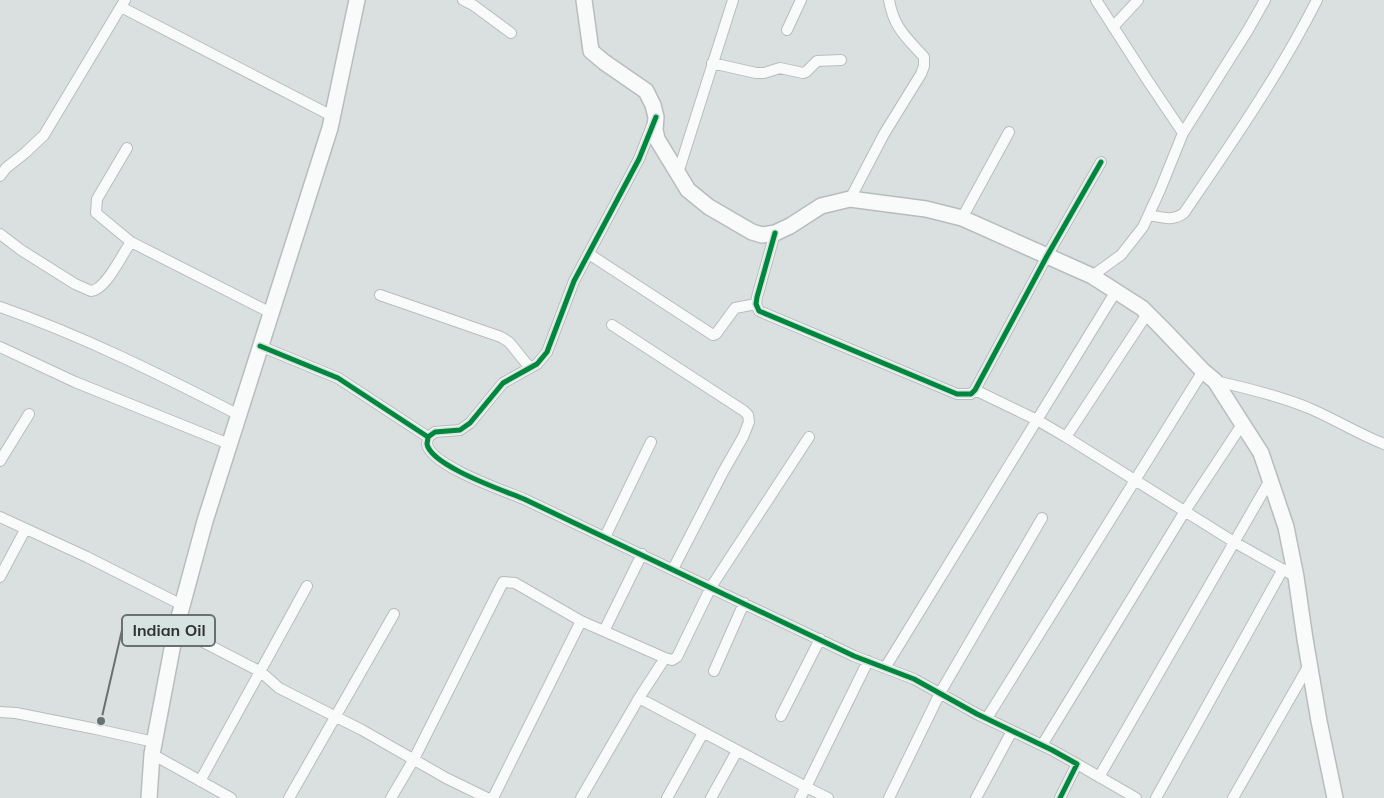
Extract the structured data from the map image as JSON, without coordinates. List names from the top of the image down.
{
  "places": ["Indian Oil"]
}
